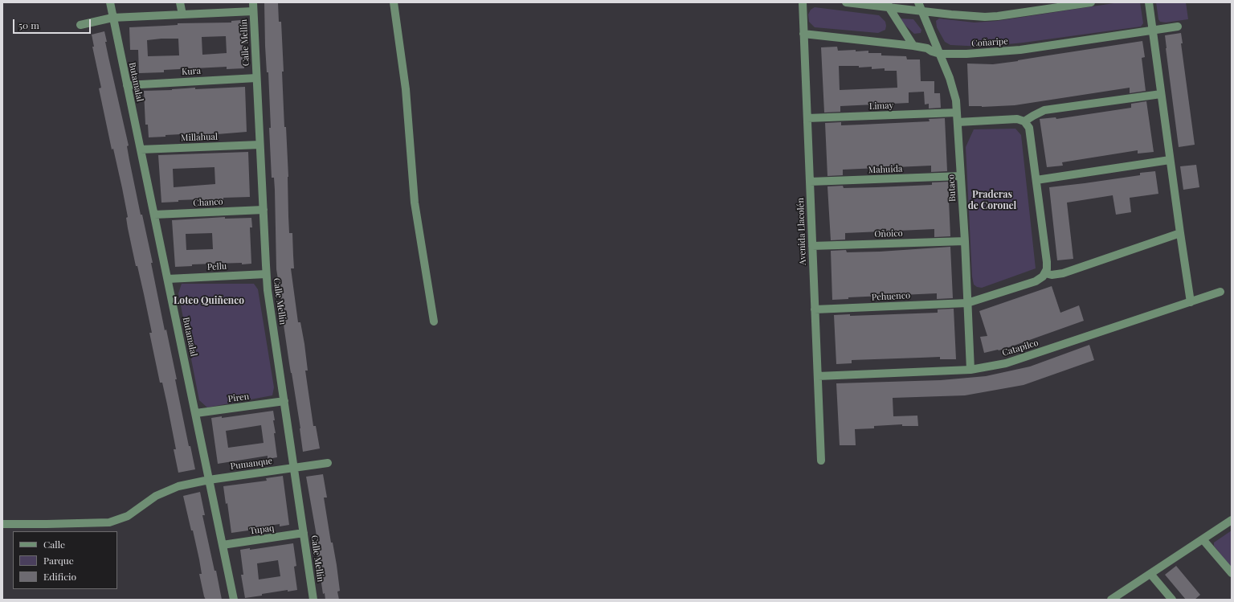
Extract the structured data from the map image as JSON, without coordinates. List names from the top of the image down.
{
  "streets": {
    "street": [
      "Calle Mellín",
      "Coñaripe",
      "Kura",
      "Butamalal",
      "Limay",
      "Millahual",
      "Mahuida",
      "Butaco",
      "Chanco",
      "Avenida Llacolén",
      "Oñoico",
      "Pellu",
      "Pehuenco",
      "Catapilco",
      "Piren",
      "Pumanque",
      "Tupaq"
    ]
  },
  "crossings": [
    ["Calle Mellín", "Kura"],
    ["Calle Mellín", "Millahual"],
    ["Calle Mellín", "Chanco"],
    ["Calle Mellín", "Pellu"],
    ["Calle Mellín", "Piren"],
    ["Calle Mellín", "Pumanque"],
    ["Calle Mellín", "Tupaq"],
    ["Coñaripe", "Butaco"],
    ["Coñaripe", "Avenida Llacolén"],
    ["Kura", "Butamalal"],
    ["Butamalal", "Millahual"],
    ["Butamalal", "Chanco"],
    ["Butamalal", "Pellu"],
    ["Butamalal", "Piren"],
    ["Butamalal", "Pumanque"],
    ["Butamalal", "Tupaq"],
    ["Limay", "Butaco"],
    ["Limay", "Avenida Llacolén"],
    ["Mahuida", "Butaco"],
    ["Mahuida", "Avenida Llacolén"],
    ["Butaco", "Oñoico"],
    ["Butaco", "Pehuenco"],
    ["Butaco", "Catapilco"],
    ["Avenida Llacolén", "Oñoico"],
    ["Avenida Llacolén", "Pehuenco"],
    ["Avenida Llacolén", "Catapilco"]
  ],
  "districts": ["Praderas de Coronel", "Loteo Quiñenco"],
  "legend": ["Calle", "Parque", "Edificio"],
  "scale_bar": "50 m"
}
